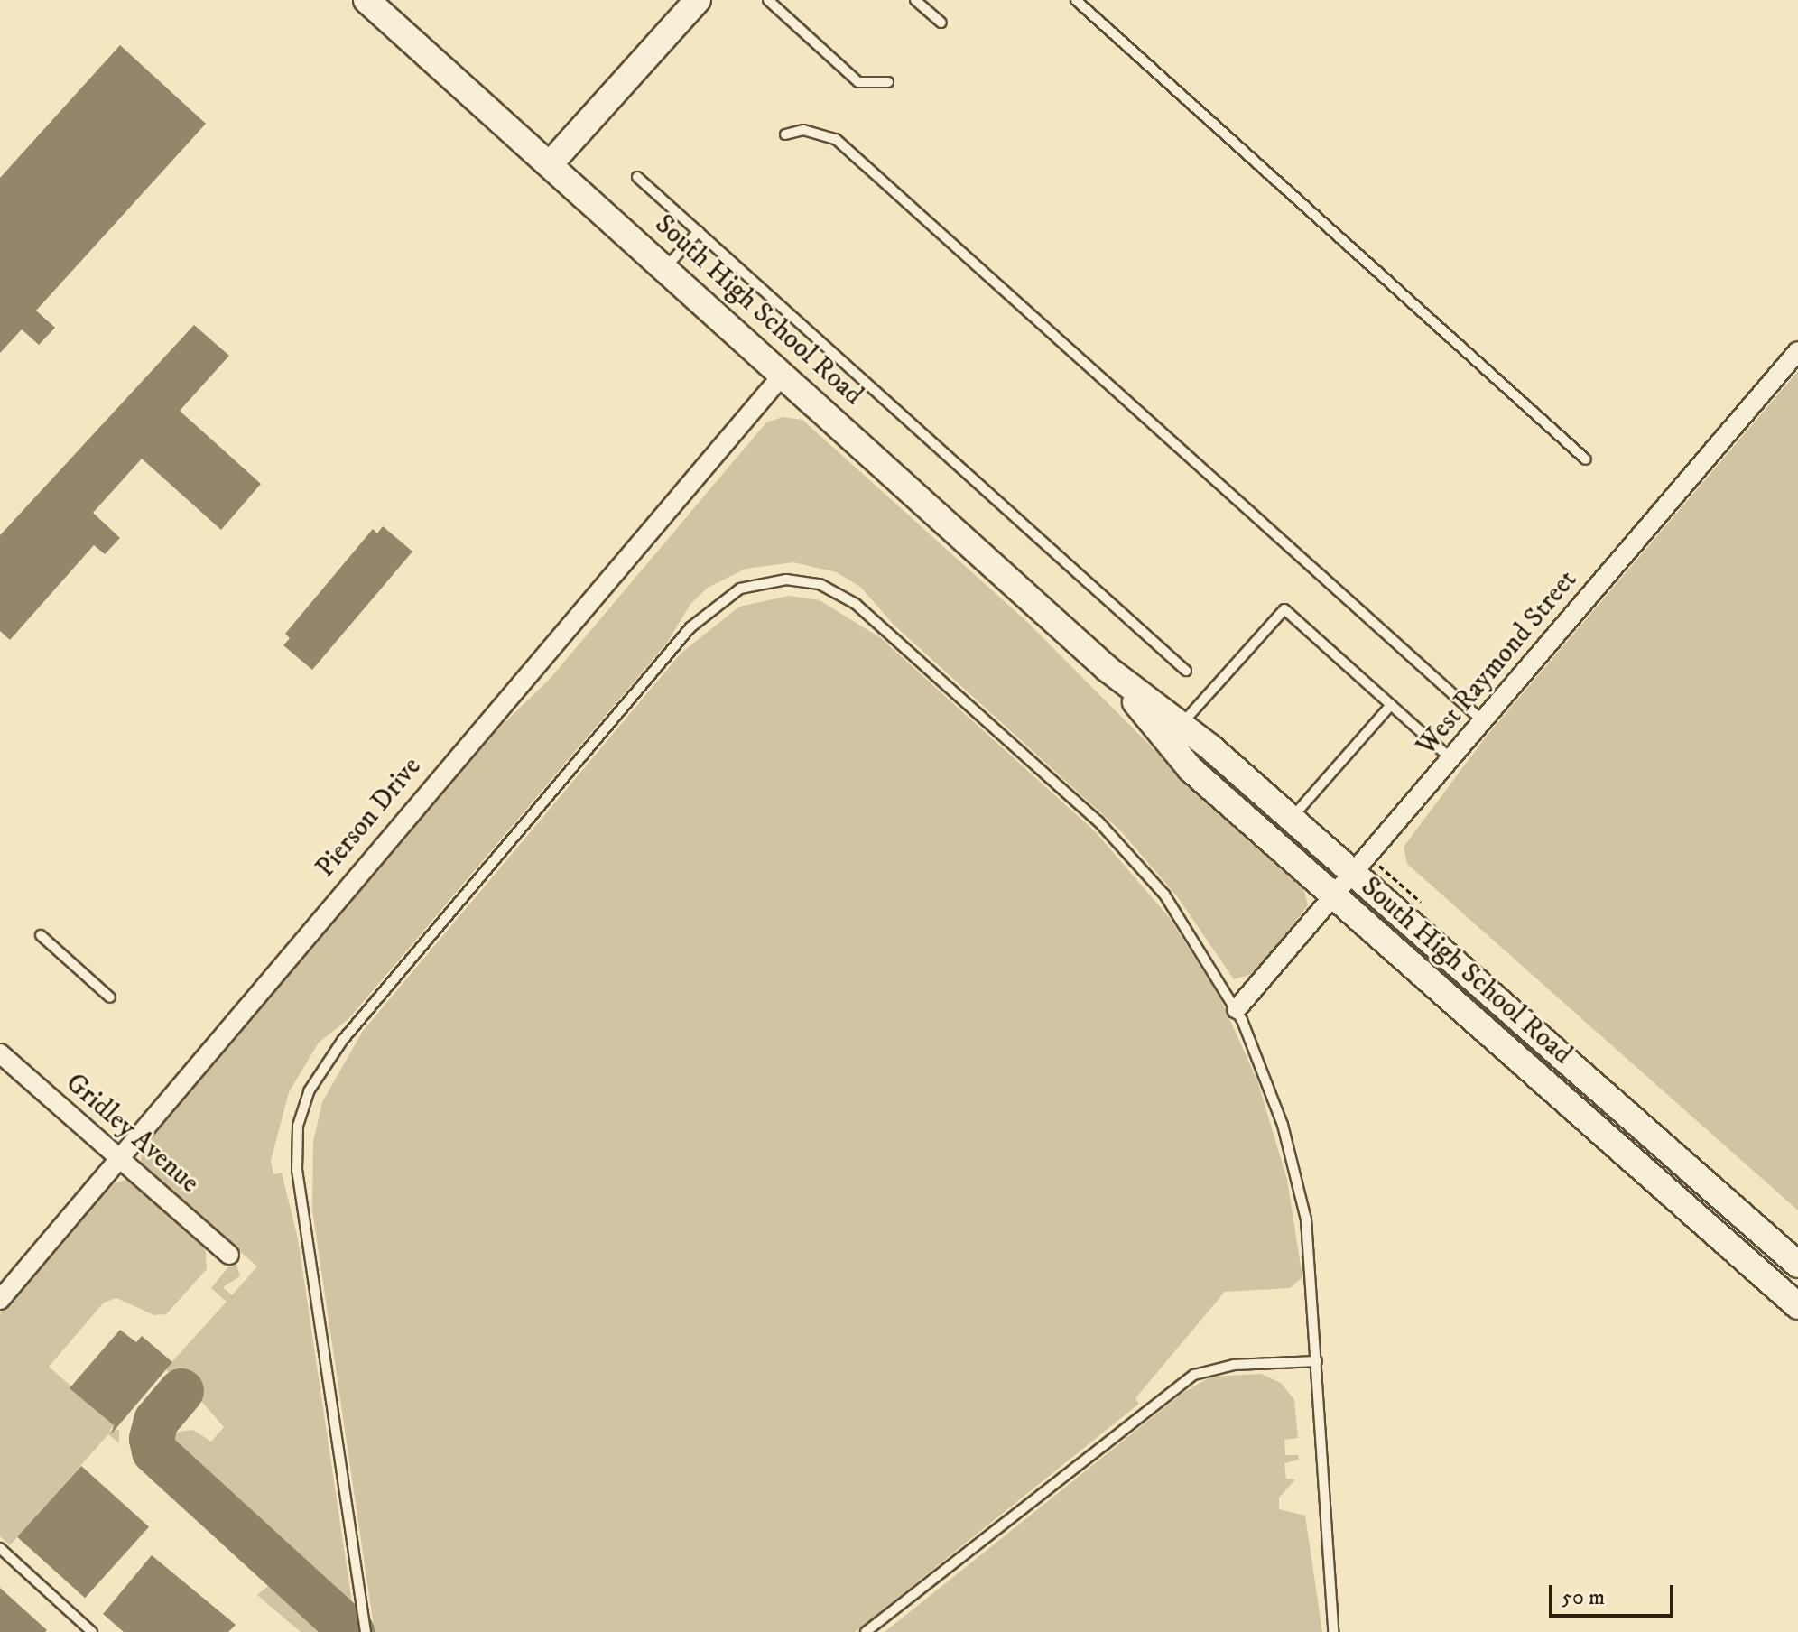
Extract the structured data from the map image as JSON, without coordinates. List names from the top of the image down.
{
  "streets": {
    "street": [
      "South High School Road",
      "West Raymond Street",
      "Pierson Drive",
      "Gridley Avenue"
    ]
  },
  "crossings": [
    ["South High School Road", "West Raymond Street"],
    ["South High School Road", "Pierson Drive"],
    ["Pierson Drive", "Gridley Avenue"]
  ],
  "scale_bar": "50 m"
}
